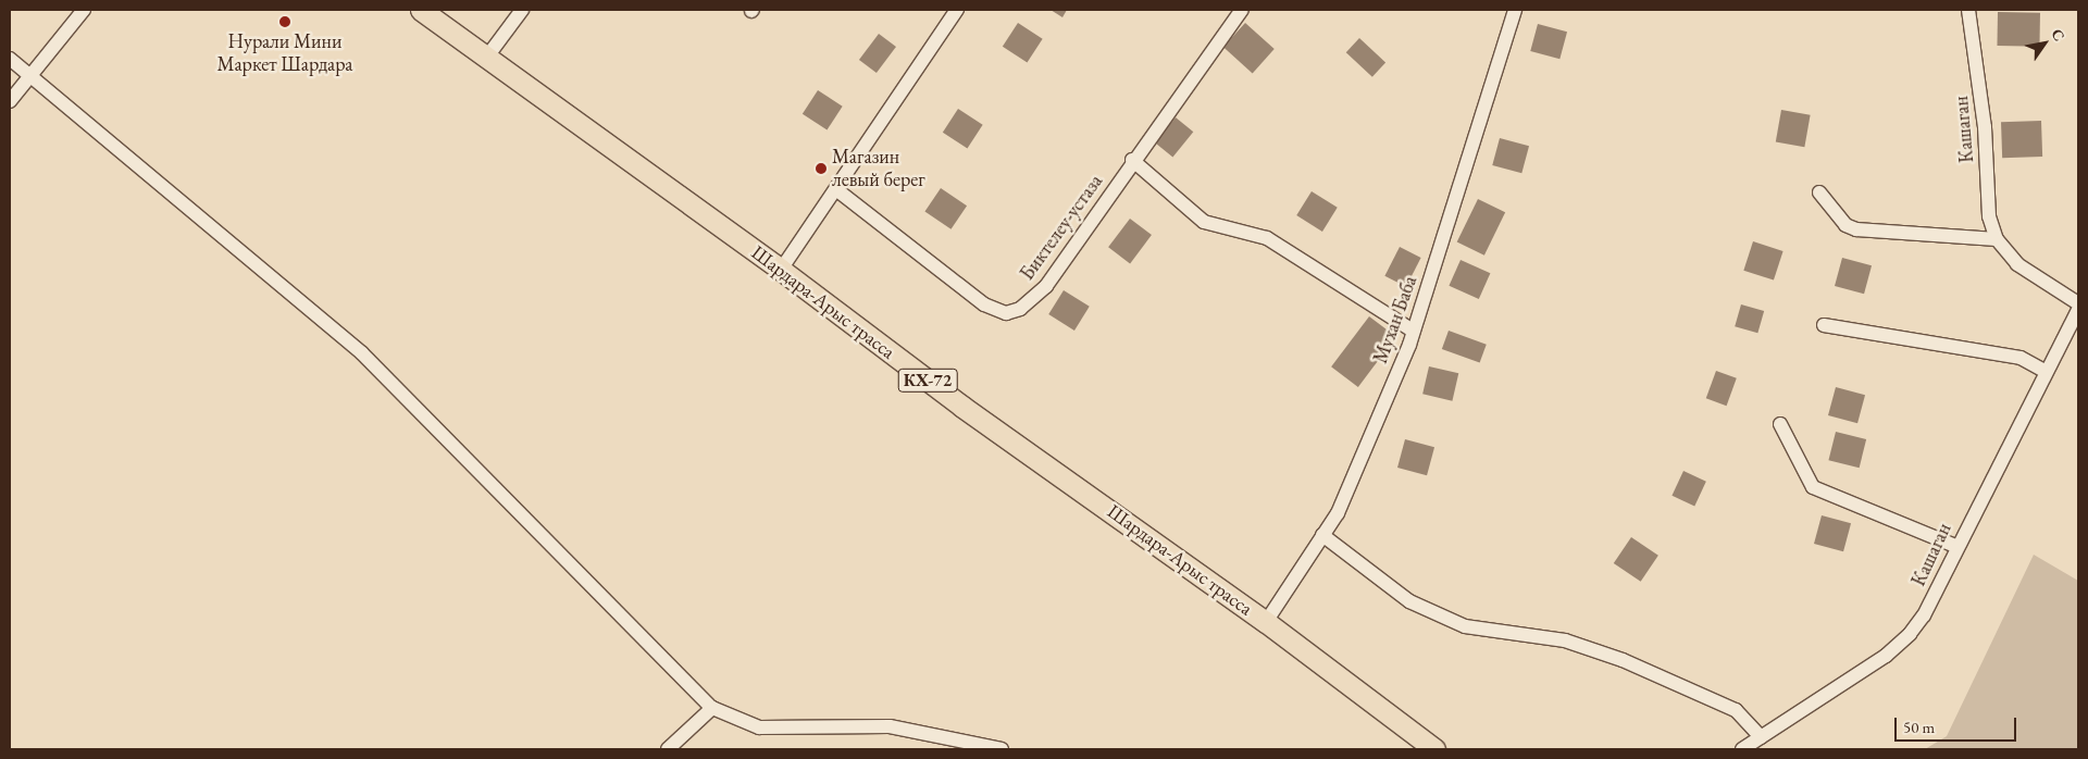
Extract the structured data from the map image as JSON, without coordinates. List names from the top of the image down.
{
  "streets": {
    "main road": ["Шардара-Арыс трасса", "КХ-72"],
    "street": ["Кашаган", "Биктелеу-устаза", "Мухан Баба"]
  },
  "crossings": [
    ["Шардара-Арыс трасса", "Мухан Баба"]
  ],
  "places": ["Нурали Мини Маркет Шардара", "Магазин левый берег"],
  "scale_bar": "50 m",
  "north": "top right"
}
